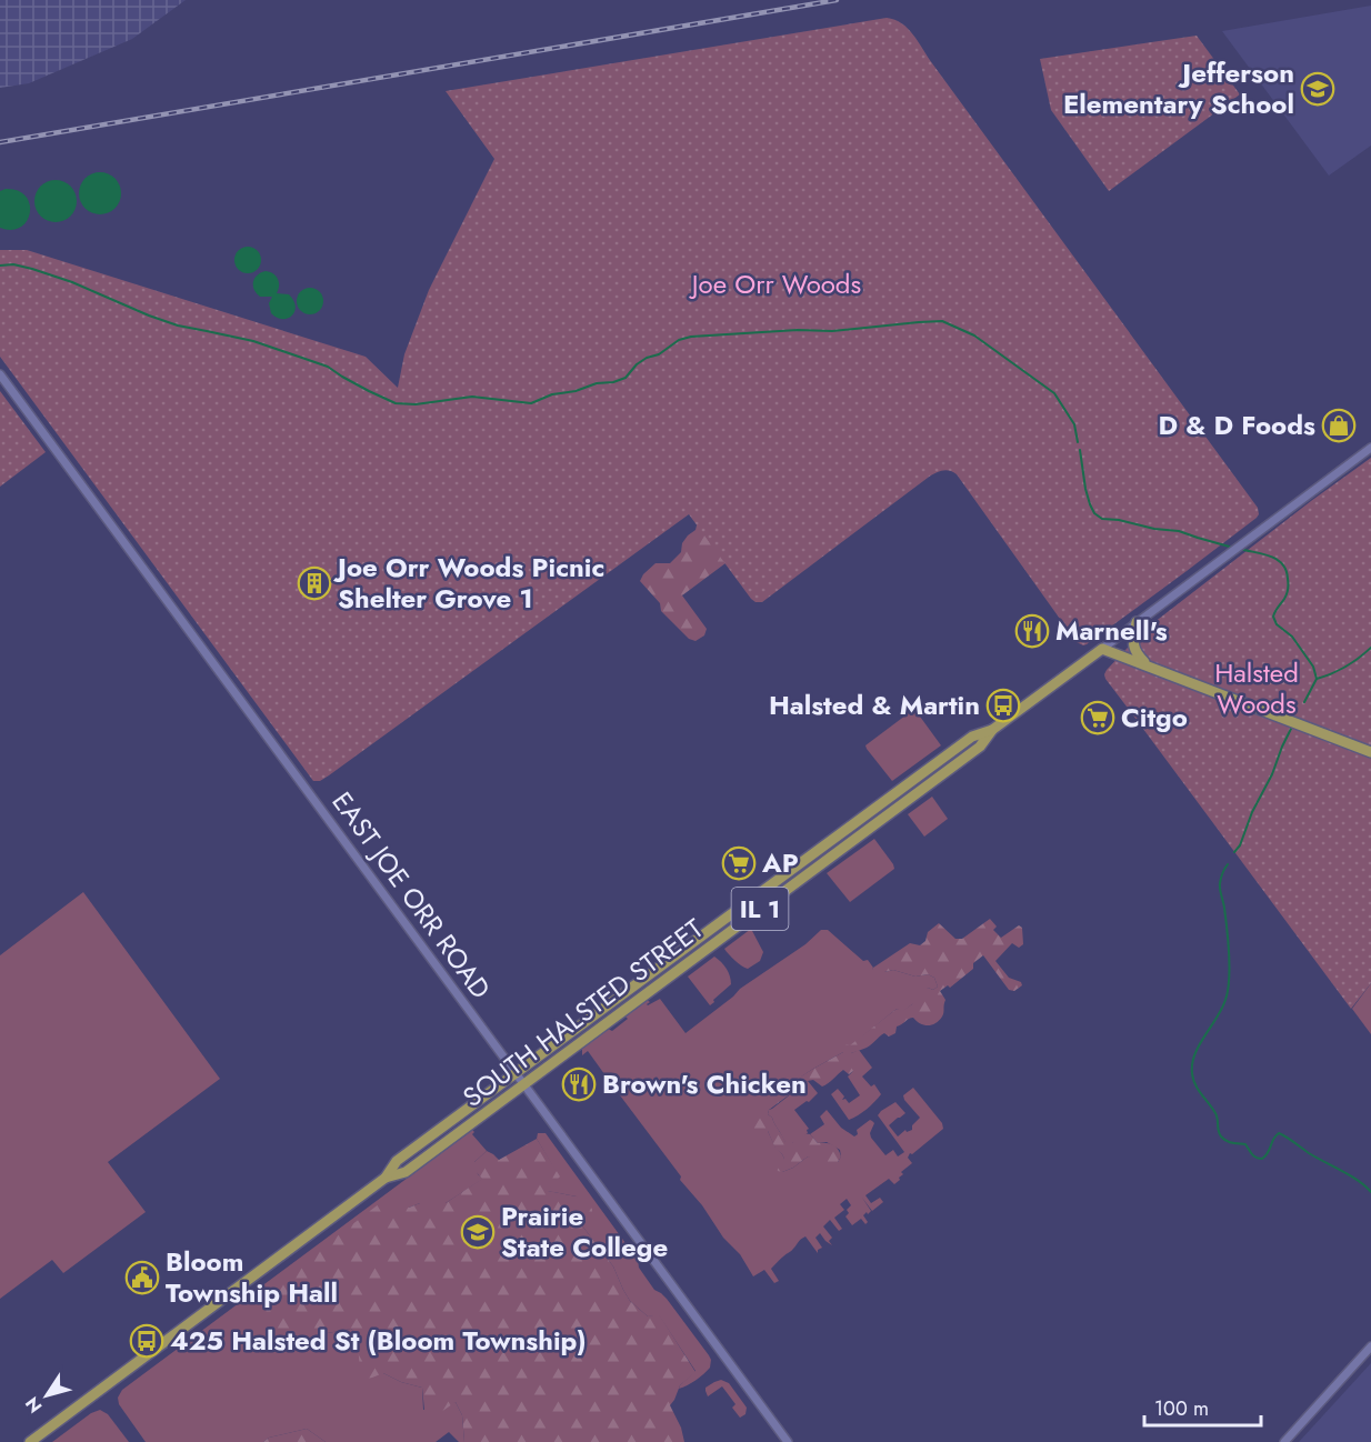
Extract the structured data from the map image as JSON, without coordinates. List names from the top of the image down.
{
  "streets": {
    "main road": ["IL 1", "SOUTH HALSTED STREET"],
    "street": ["EAST JOE ORR ROAD"]
  },
  "crossings": [
    ["EAST JOE ORR ROAD", "SOUTH HALSTED STREET"]
  ],
  "parks": ["Joe Orr Woods", "Halsted Woods"],
  "places": {
    "school or university": ["Jefferson Elementary School", "Prairie State College"],
    "shop": ["D & D Foods"],
    "building": ["Joe Orr Woods Picnic Shelter Grove 1"],
    "restaurant": ["Marnell's", "Brown's Chicken"],
    "bus stop": ["Halsted & Martin", "425 Halsted St (Bloom Township)"],
    "supermarket": ["Citgo", "AP"],
    "public building": ["Bloom Township Hall"]
  },
  "scale_bar": "100 m",
  "north": "bottom left"
}
